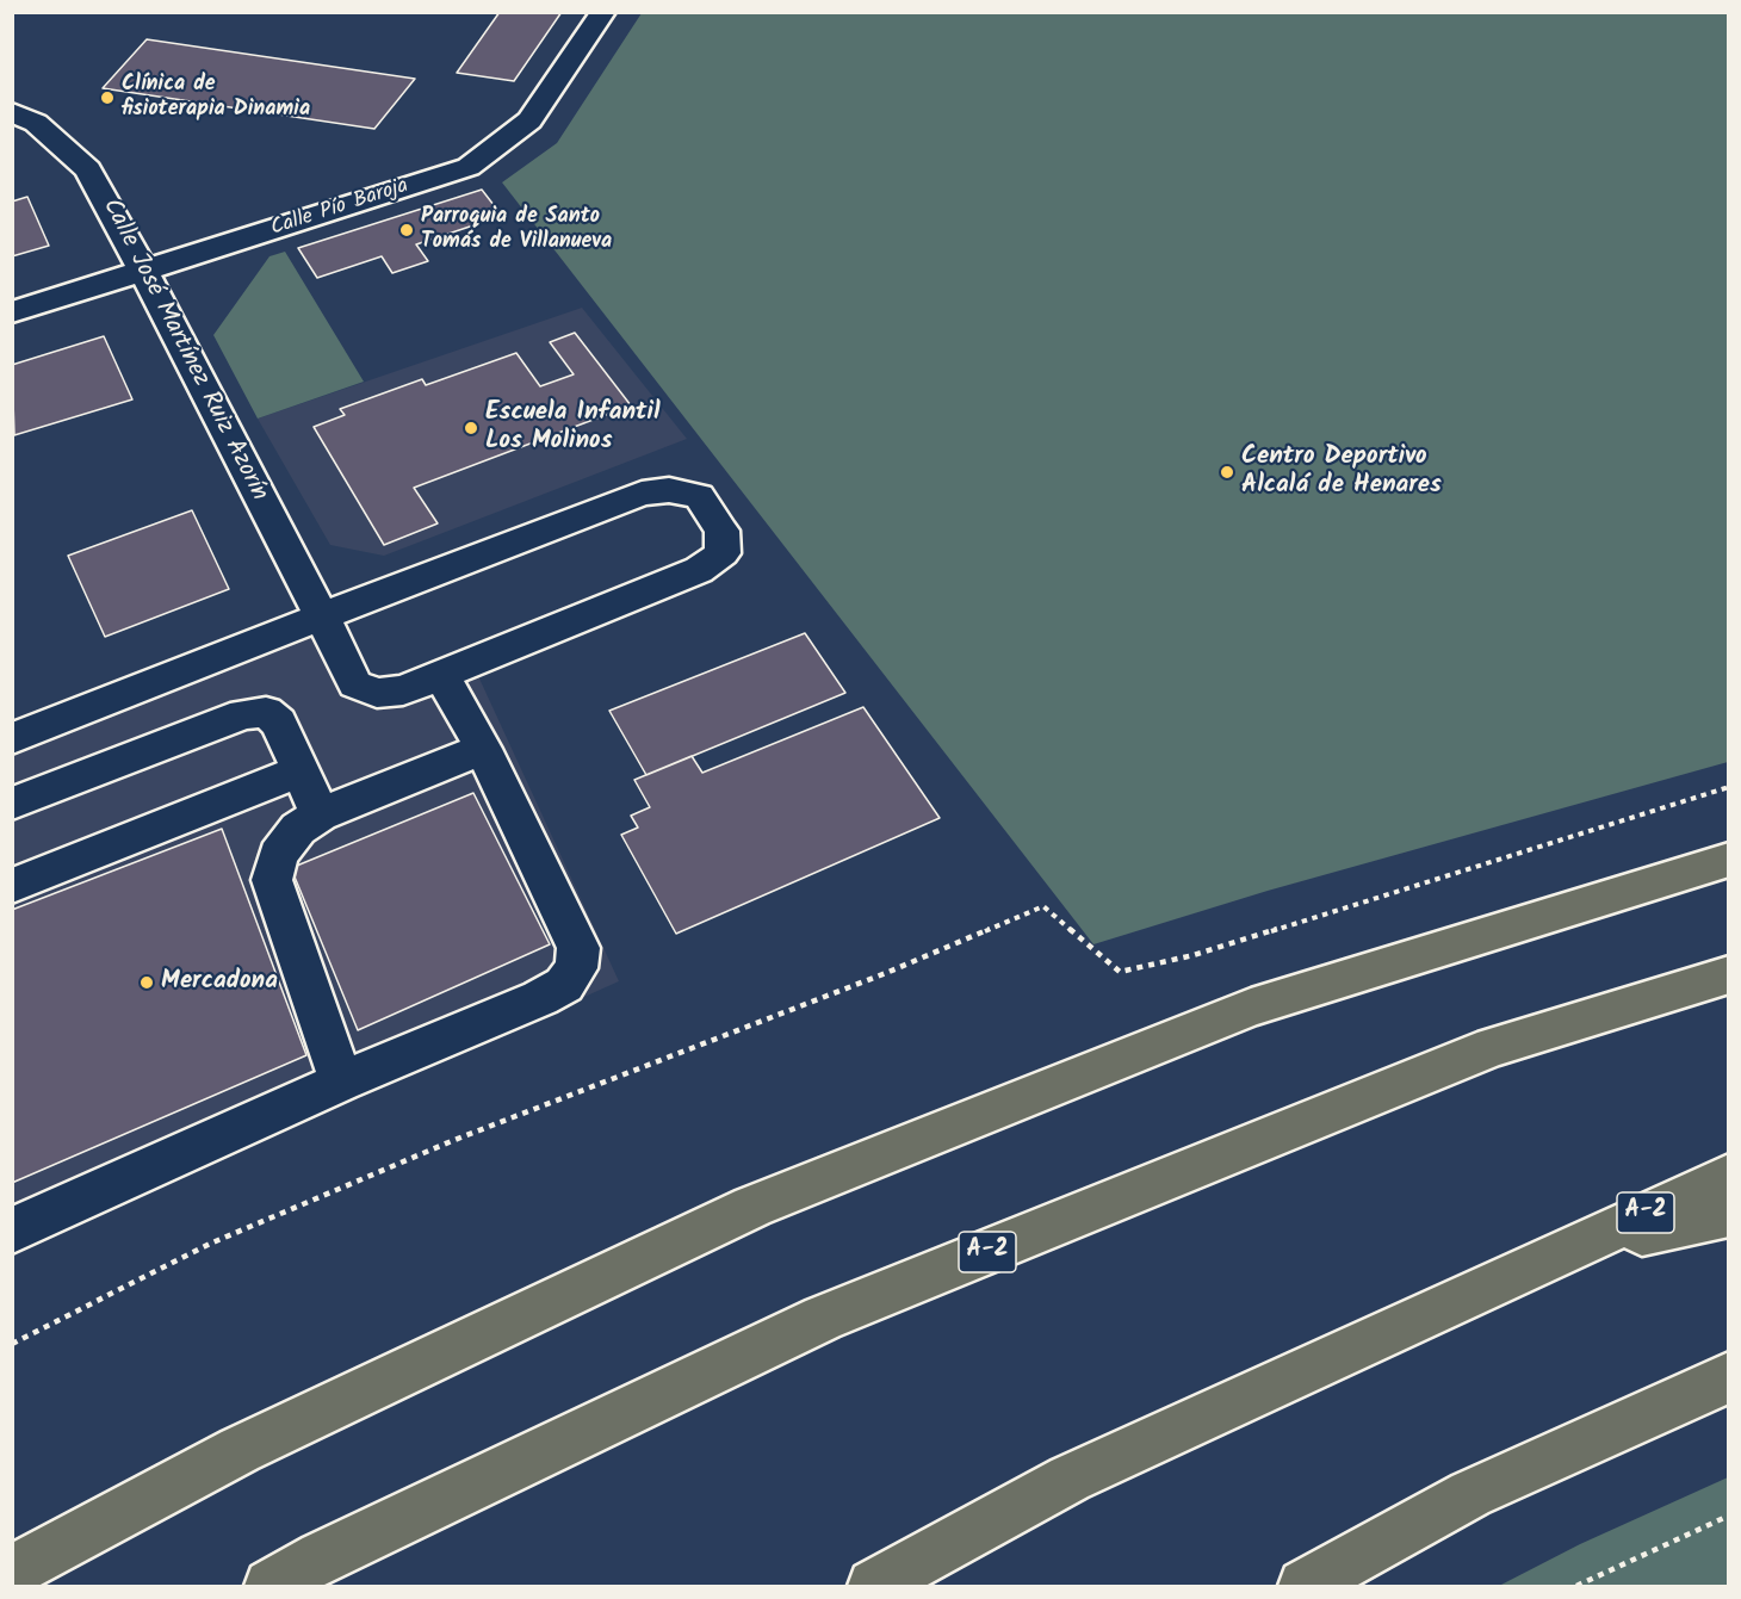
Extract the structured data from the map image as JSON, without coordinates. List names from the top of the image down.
{
  "streets": {
    "highway": ["A-2"],
    "street": ["Calle Pío Baroja", "Calle José Martínez Ruiz Azorín"]
  },
  "crossings": [
    ["Calle Pío Baroja", "Calle José Martínez Ruiz Azorín"]
  ],
  "places": [
    "Clínica de fisioterapia Dinamia",
    "Parroquia de Santo Tomás de Villanueva",
    "Escuela Infantil Los Molinos",
    "Centro Deportivo Alcalá de Henares",
    "Mercadona"
  ]
}
